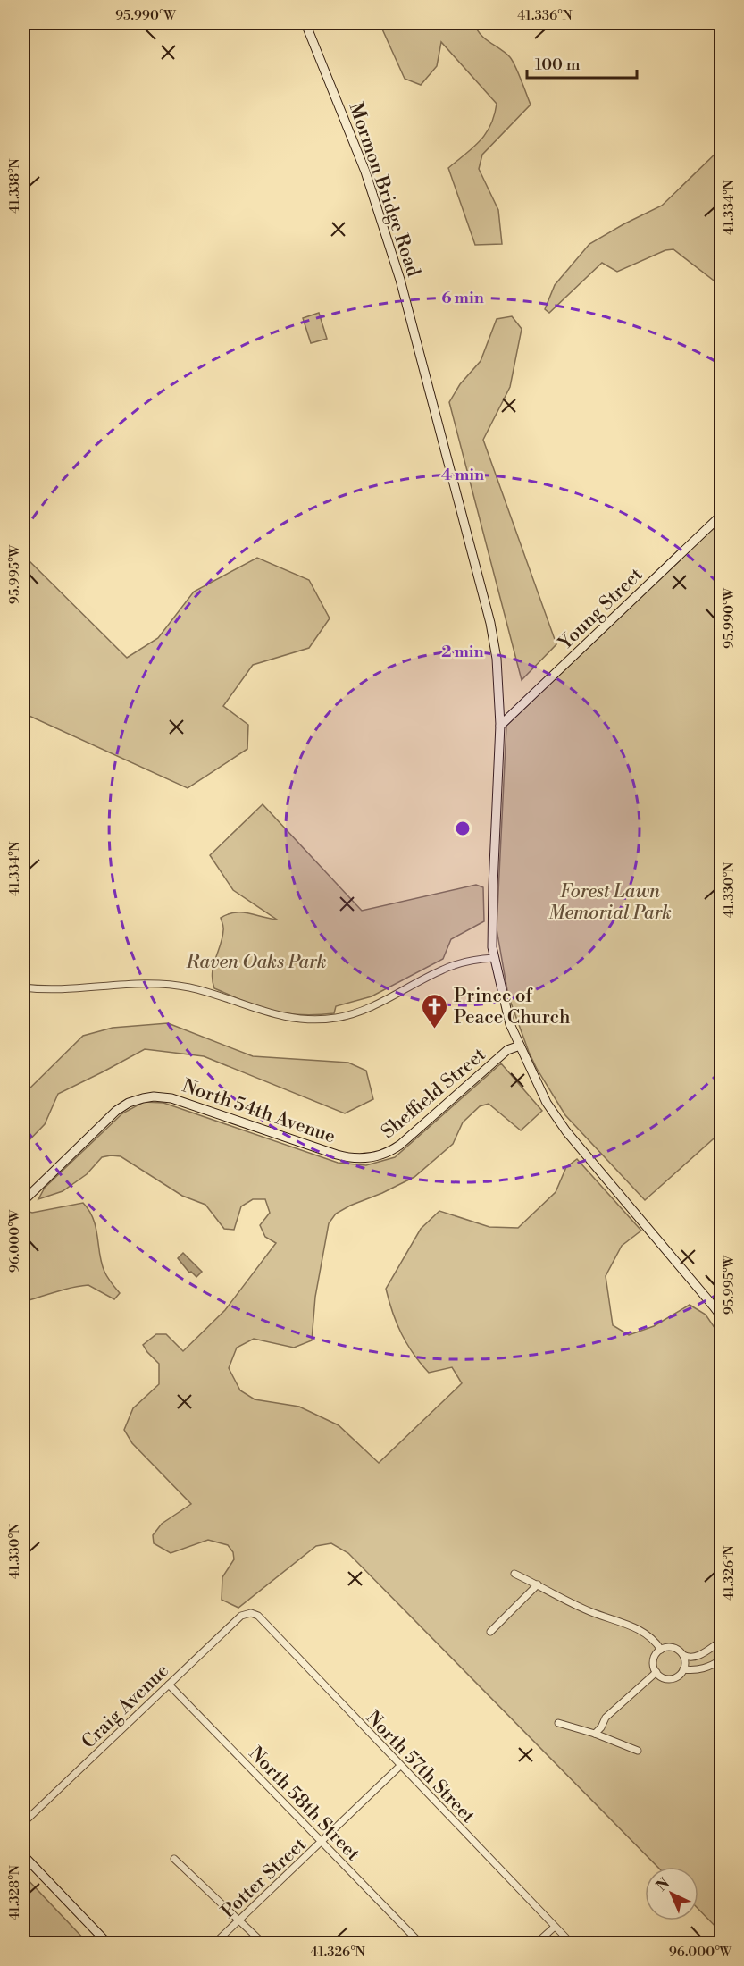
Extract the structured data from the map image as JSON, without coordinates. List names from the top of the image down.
{
  "streets": {
    "main road": [
      "Mormon Bridge Road",
      "Young Street",
      "Sheffield Street",
      "North 54th Avenue"
    ],
    "street": [
      "Craig Avenue",
      "North 57th Street",
      "North 58th Street",
      "Potter Street"
    ]
  },
  "crossings": [
    ["Mormon Bridge Road", "Young Street"],
    ["Mormon Bridge Road", "Sheffield Street"],
    ["Sheffield Street", "North 54th Avenue"],
    ["Craig Avenue", "North 57th Street"],
    ["Craig Avenue", "North 58th Street"],
    ["North 57th Street", "Potter Street"],
    ["North 58th Street", "Potter Street"]
  ],
  "parks": ["Forest Lawn Memorial Park", "Raven Oaks Park"],
  "places": {
    "church": ["Prince of Peace Church"]
  },
  "scale_bar": "100 m",
  "north": "top left",
  "coordinates": [
    "95.990°W",
    "41.336°N",
    "41.338°N",
    "41.334°N",
    "95.995°W",
    "41.330°N",
    "96.000°W",
    "41.326°N",
    "41.328°N"
  ],
  "rings": ["6 min", "4 min", "2 min"]
}
